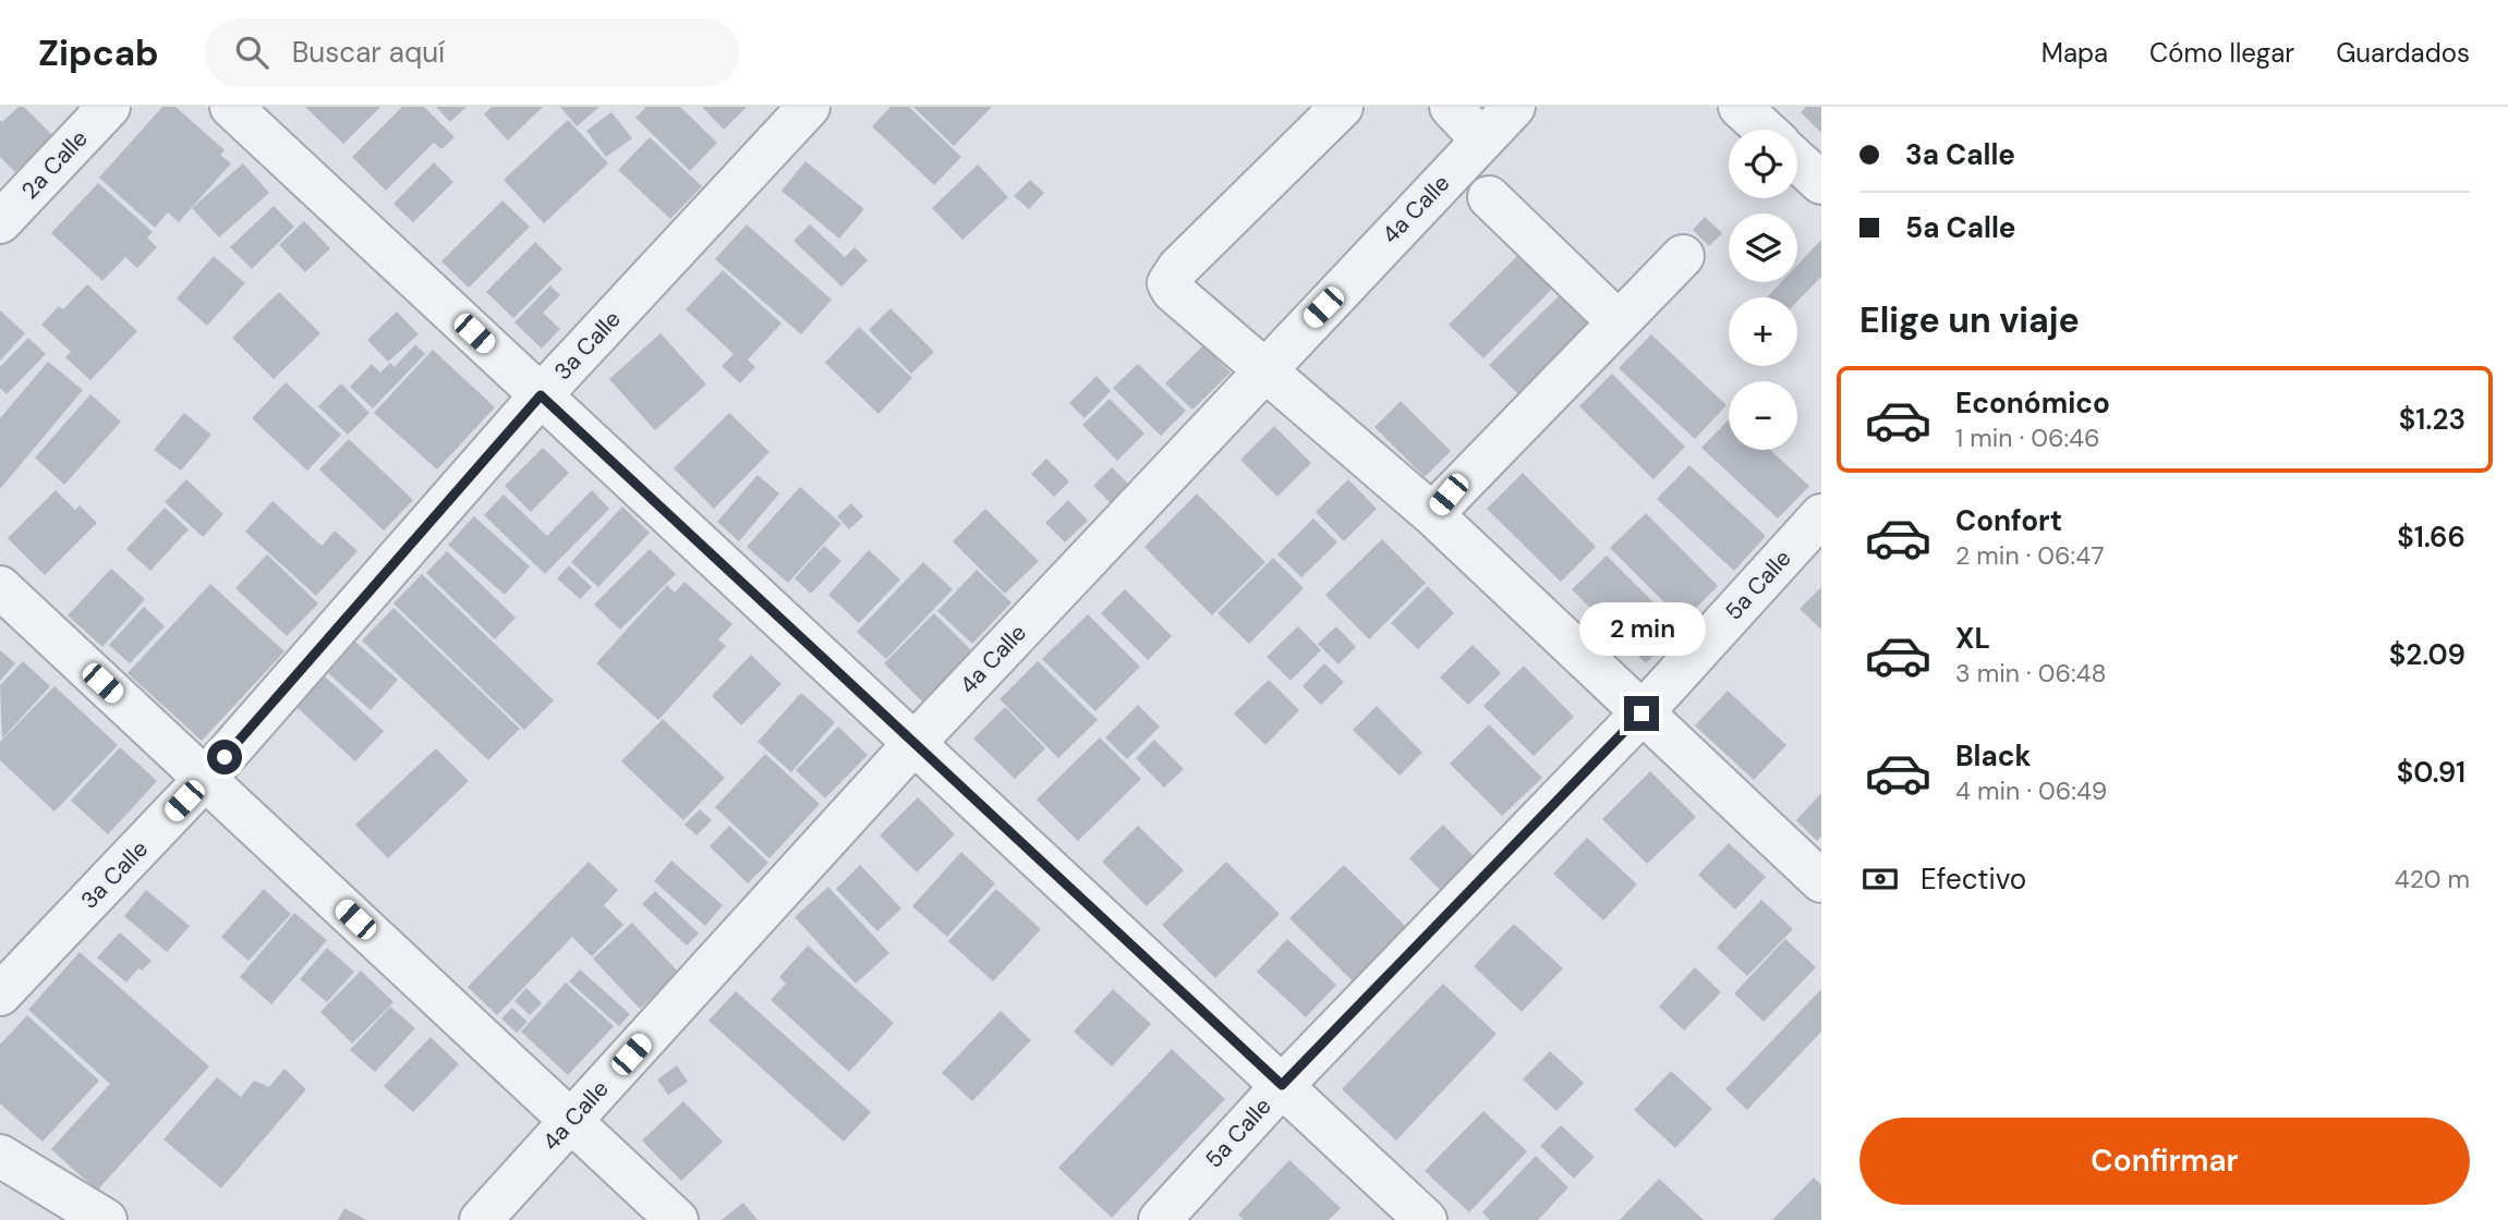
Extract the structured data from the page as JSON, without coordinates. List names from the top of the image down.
{
  "streets": {
    "street": [
      "2a Calle",
      "4a Calle",
      "3a Calle",
      "5a Calle"
    ]
  },
  "page": {
    "header": "Zipcab",
    "search": "Buscar aquí",
    "nav": ["Mapa", "Cómo llegar", "Guardados"],
    "banner": ["3a Calle", "5a Calle"],
    "map_buttons": ["+", "−"],
    "heading": "Elige un viaje",
    "list": [
      {
        "name": "Económico",
        "note": "1 min · 06:46",
        "value": "$1.23"
      },
      {
        "name": "Confort",
        "note": "2 min · 06:47",
        "value": "$1.66"
      },
      {
        "name": "XL",
        "note": "3 min · 06:48",
        "value": "$2.09"
      },
      {
        "name": "Black",
        "note": "4 min · 06:49",
        "value": "$0.91"
      }
    ],
    "bubble": "2 min",
    "pay": ["Efectivo", "420 m"],
    "buttons": "Confirmar"
  }
}
